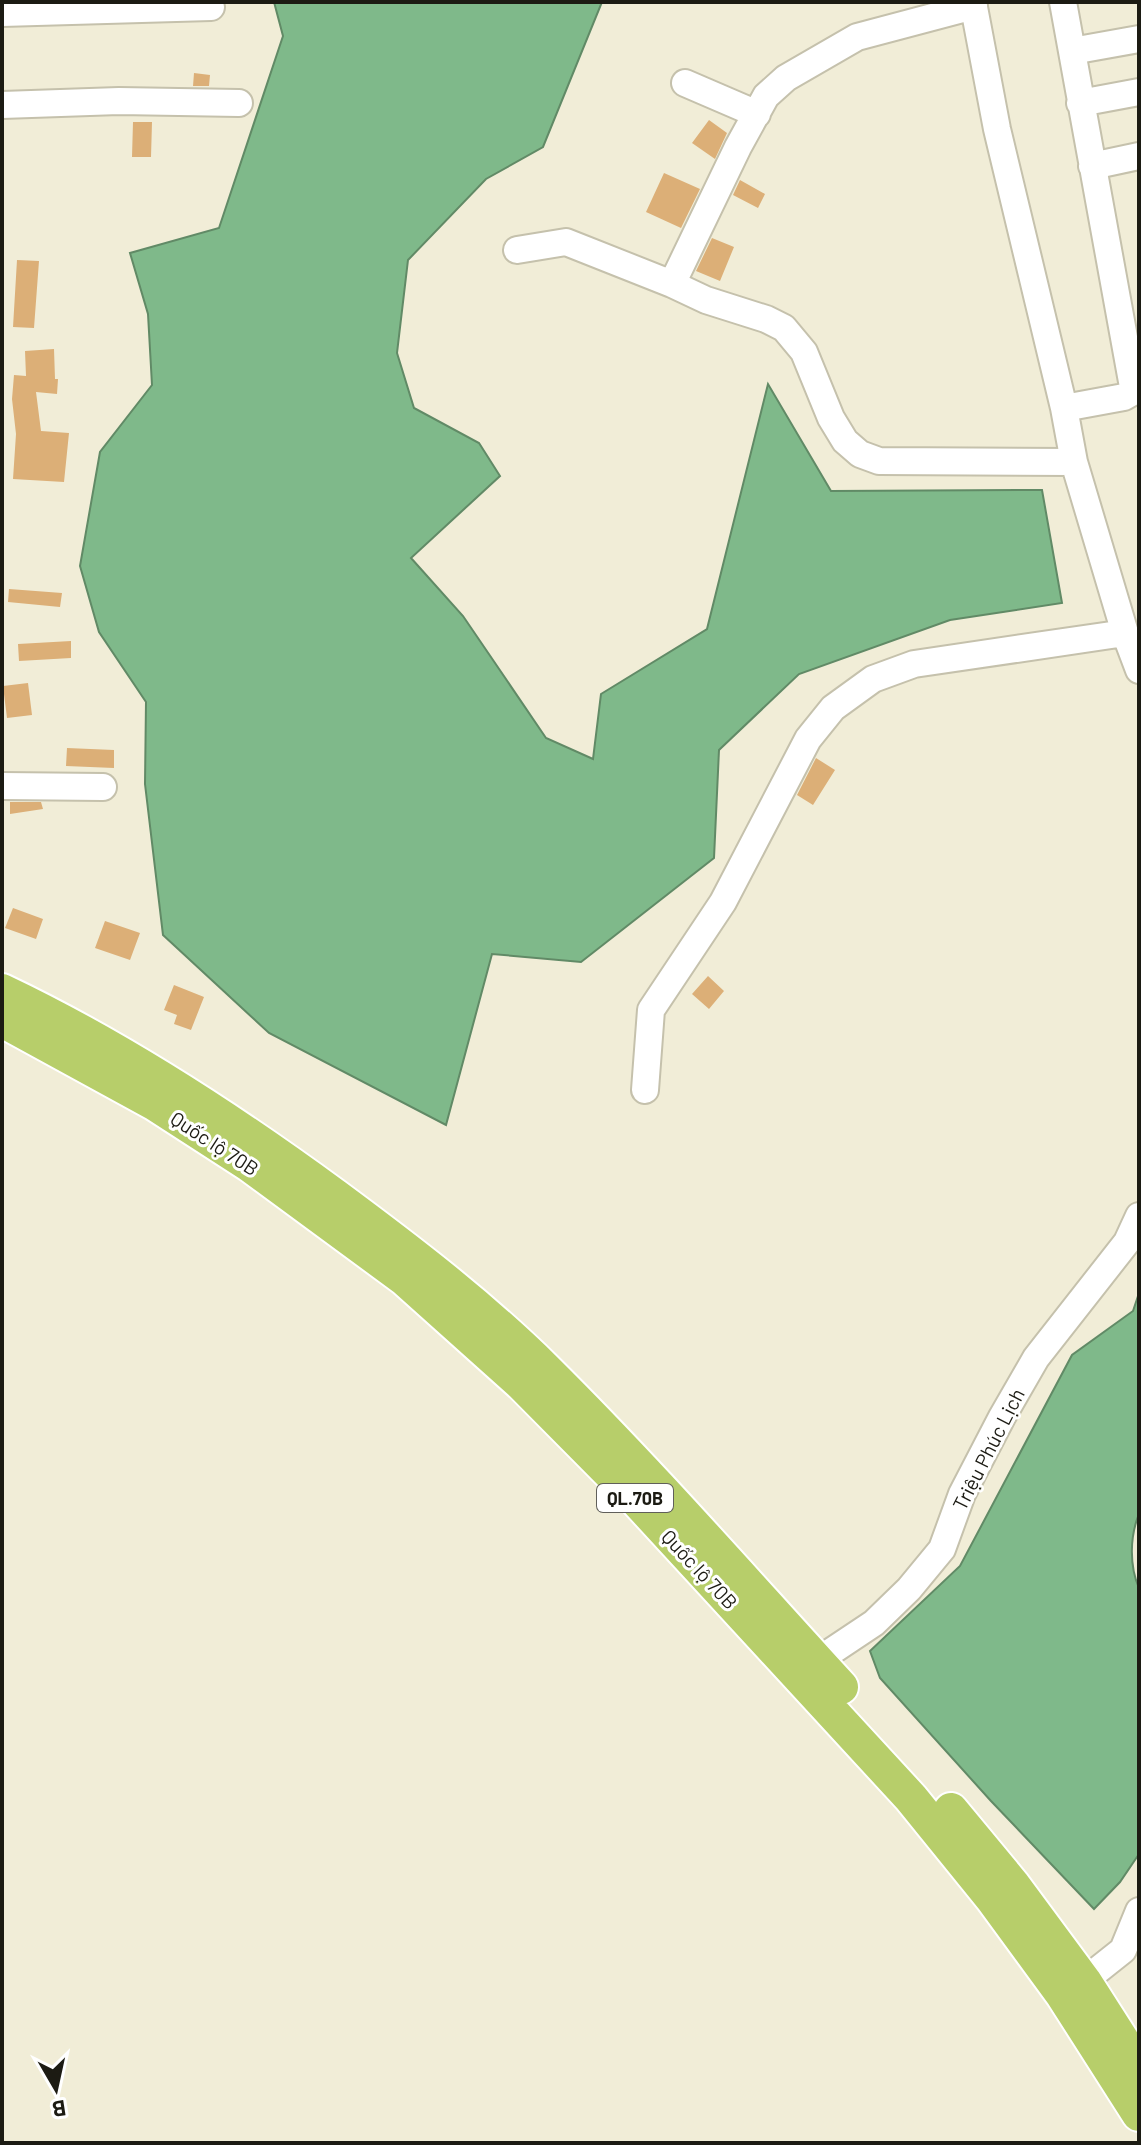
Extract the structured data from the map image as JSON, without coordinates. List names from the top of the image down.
{
  "streets": {
    "main road": ["Quốc lộ 70B", "QL.70B"],
    "street": ["Triệu Phúc Lịch"]
  },
  "crossings": [
    ["Quốc lộ 70B", "Triệu Phúc Lịch"]
  ],
  "north": "bottom"
}
